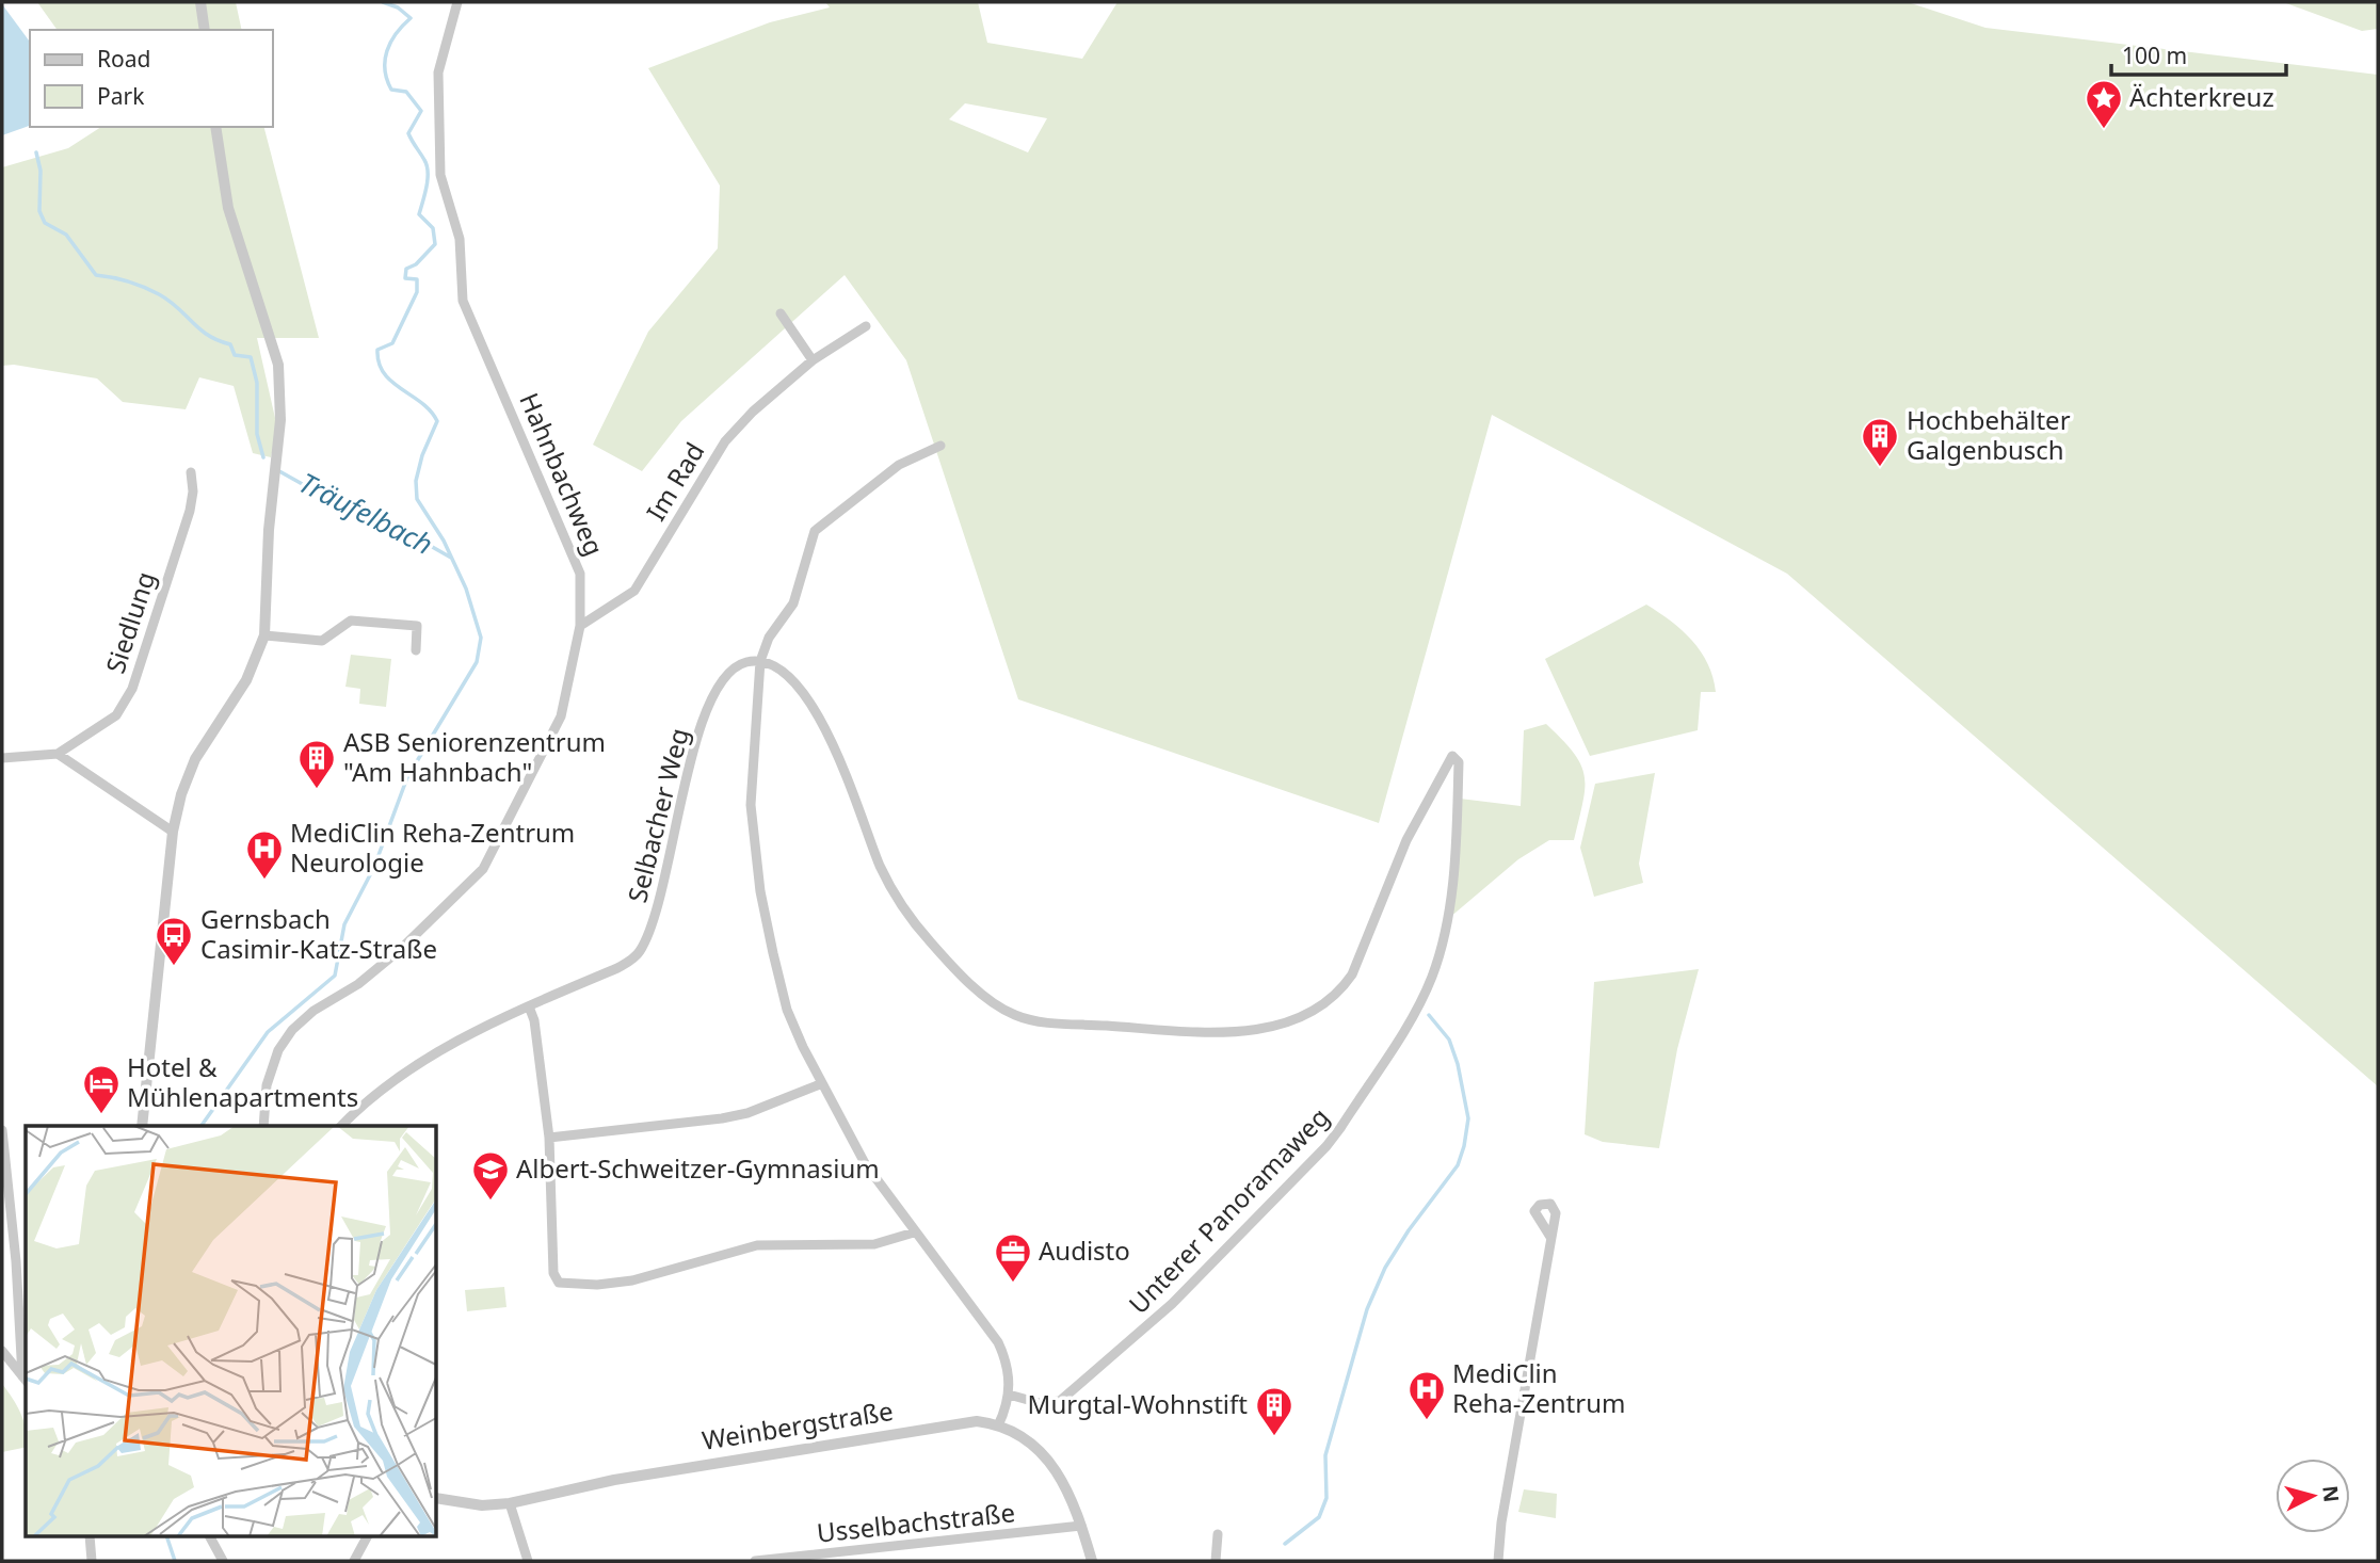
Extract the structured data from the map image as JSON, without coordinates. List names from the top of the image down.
{
  "streets": {
    "street": [
      "Hahnbachweg",
      "Im Rad",
      "Siedlung",
      "Selbacher Weg",
      "Unterer Panoramaweg",
      "Weinbergstraße",
      "Usselbachstraße"
    ]
  },
  "crossings": [
    ["Hahnbachweg", "Im Rad"],
    ["Selbacher Weg", "Unterer Panoramaweg"],
    ["Weinbergstraße", "Usselbachstraße"]
  ],
  "water": ["Träufelbach"],
  "places": {
    "place": ["Ächterkreuz"],
    "building": ["Hochbehälter Galgenbusch", "ASB Seniorenzentrum \"Am Hahnbach\"", "Murgtal-Wohnstift"],
    "hospital": ["MediClin Reha-Zentrum Neurologie", "MediClin Reha-Zentrum"],
    "bus stop": ["Gernsbach Casimir-Katz-Straße"],
    "hotel": ["Hotel & Mühlenapartments"],
    "school or university": ["Albert-Schweitzer-Gymnasium"],
    "office": ["Audisto"]
  },
  "legend": ["Road", "Park"],
  "scale_bar": "100 m",
  "north": "right"
}
